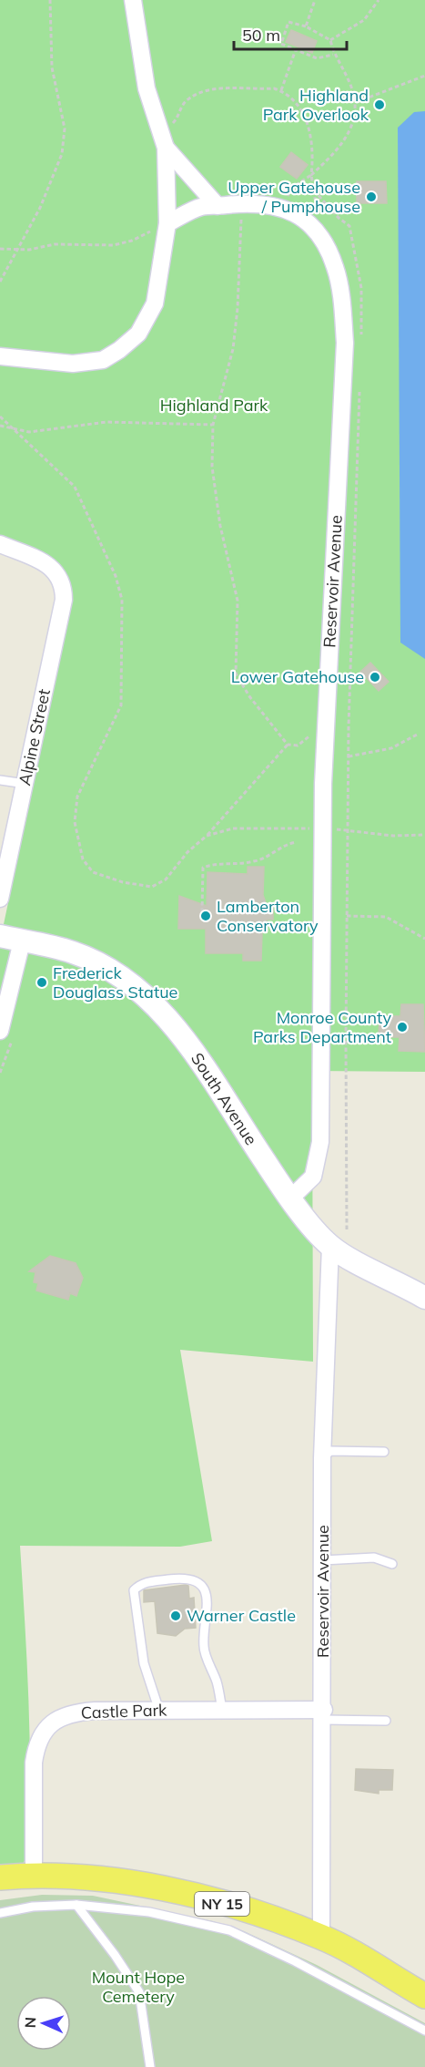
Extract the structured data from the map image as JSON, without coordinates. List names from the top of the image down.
{
  "streets": {
    "main road": ["South Avenue", "NY 15"],
    "street": ["Reservoir Avenue", "Alpine Street", "Castle Park"]
  },
  "crossings": [
    ["Reservoir Avenue", "South Avenue"],
    ["Reservoir Avenue", "Castle Park"],
    ["Reservoir Avenue", "NY 15"],
    ["Castle Park", "NY 15"]
  ],
  "parks": ["Highland Park", "Mount Hope Cemetery"],
  "places": [
    "Highland Park Overlook",
    "Upper Gatehouse / Pumphouse",
    "Lower Gatehouse",
    "Lamberton Conservatory",
    "Frederick Douglass Statue",
    "Monroe County Parks Department",
    "Warner Castle"
  ],
  "scale_bar": "50 m",
  "north": "left"
}
